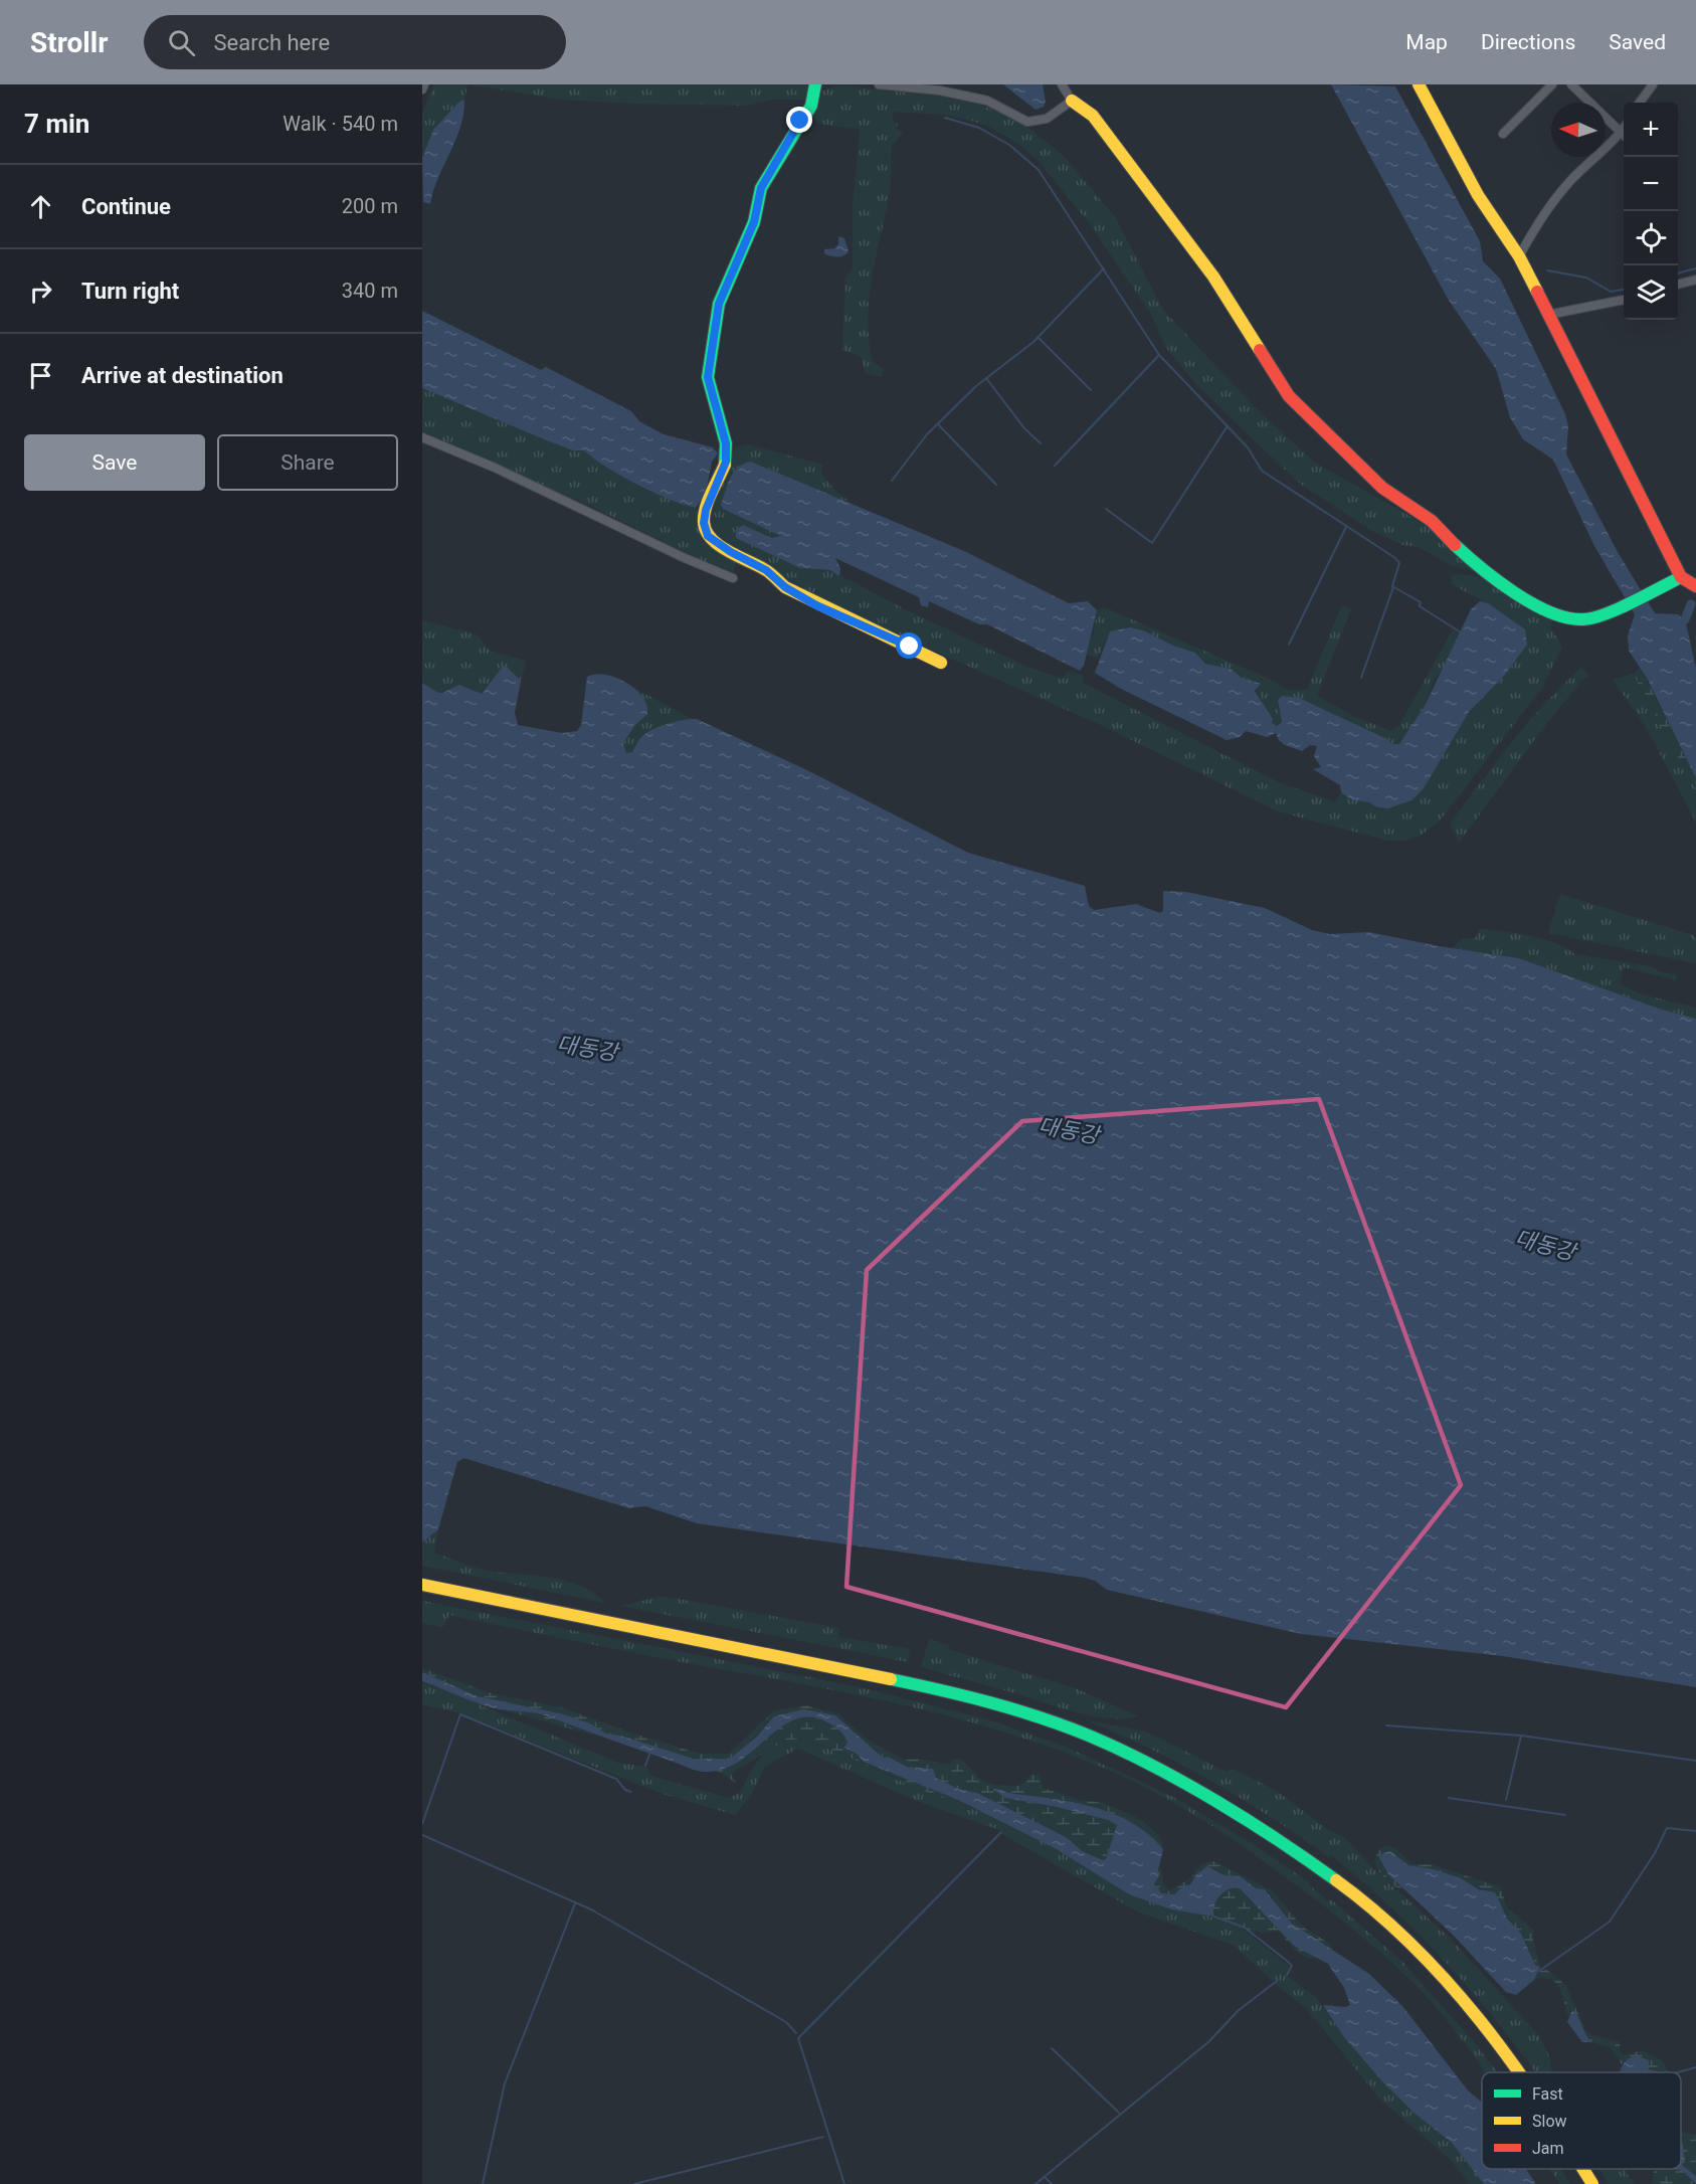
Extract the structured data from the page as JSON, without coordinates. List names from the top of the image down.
{
  "water": ["대동강"],
  "legend": ["Fast", "Slow", "Jam"],
  "north": "left",
  "page": {
    "header": "Strollr",
    "search": "Search here",
    "nav": ["Map", "Directions", "Saved"],
    "heading": ["7 min", "Walk · 540 m"],
    "map_buttons": ["+", "−"],
    "list": [
      ["Continue", "200 m"],
      ["Turn right", "340 m"],
      "Arrive at destination"
    ],
    "buttons": ["Save", "Share"]
  }
}
